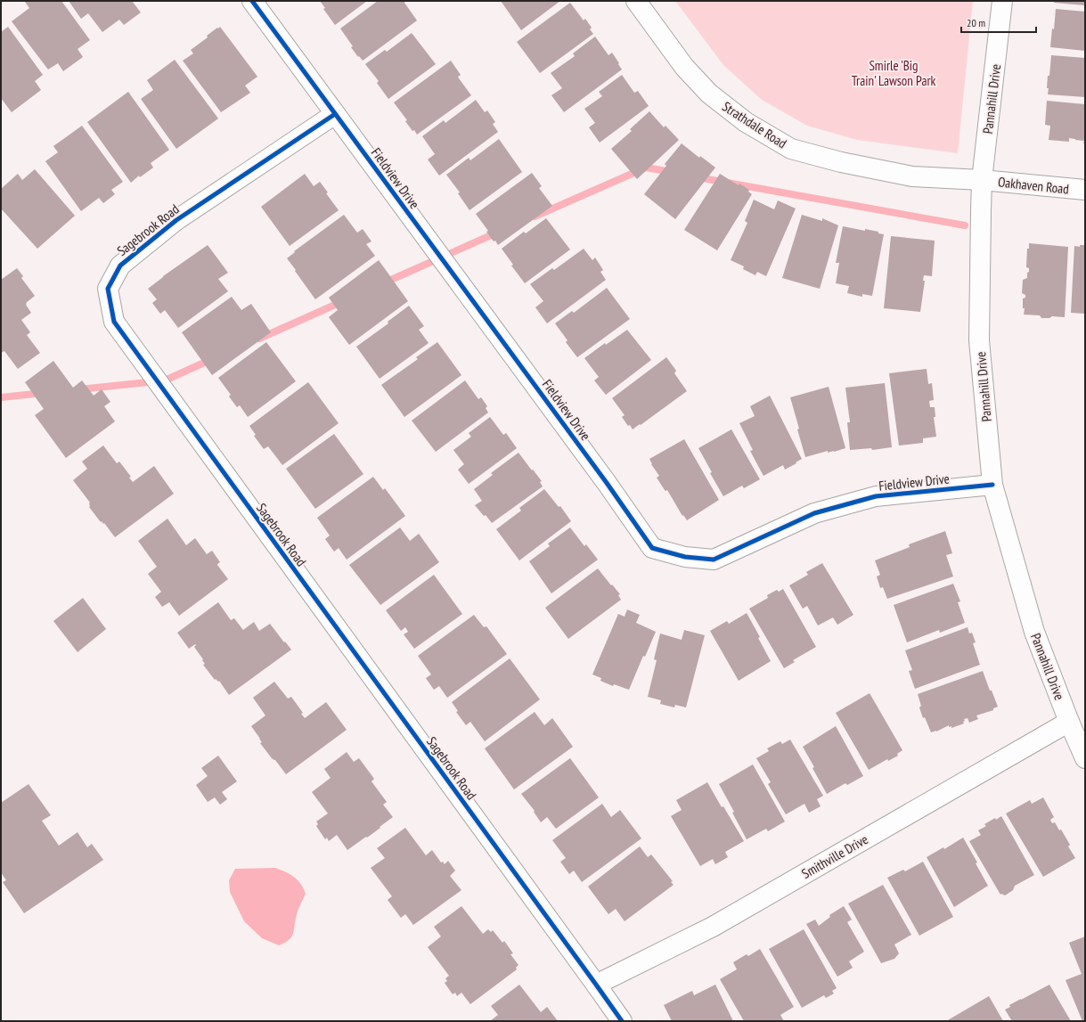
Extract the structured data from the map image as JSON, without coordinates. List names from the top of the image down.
{
  "streets": {
    "street": [
      "Pannahill Drive",
      "Strathdale Road",
      "Fieldview Drive",
      "Oakhaven Road",
      "Sagebrook Road",
      "Smithville Drive"
    ]
  },
  "crossings": [
    ["Pannahill Drive", "Strathdale Road"],
    ["Pannahill Drive", "Fieldview Drive"],
    ["Pannahill Drive", "Oakhaven Road"],
    ["Pannahill Drive", "Smithville Drive"],
    ["Strathdale Road", "Oakhaven Road"],
    ["Fieldview Drive", "Sagebrook Road"],
    ["Sagebrook Road", "Smithville Drive"]
  ],
  "parks": ["Smirle 'Big Train' Lawson Park"],
  "scale_bar": "20 m"
}
